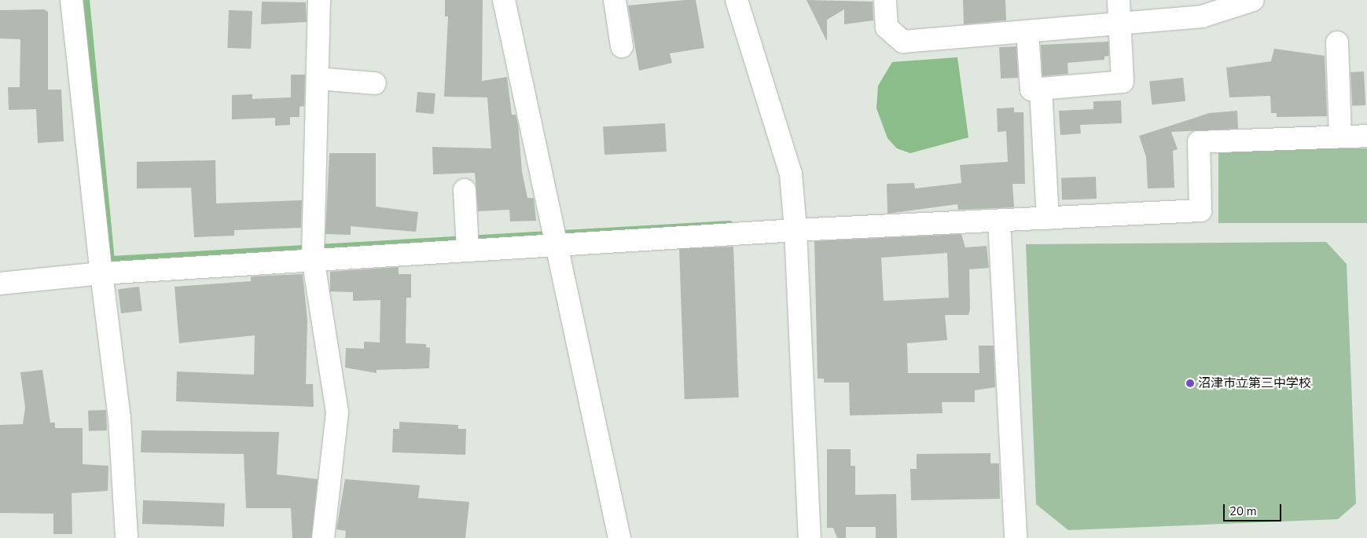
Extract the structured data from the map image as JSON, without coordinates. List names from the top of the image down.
{
  "places": ["沼津市立第三中学校"],
  "scale_bar": "20 m"
}
